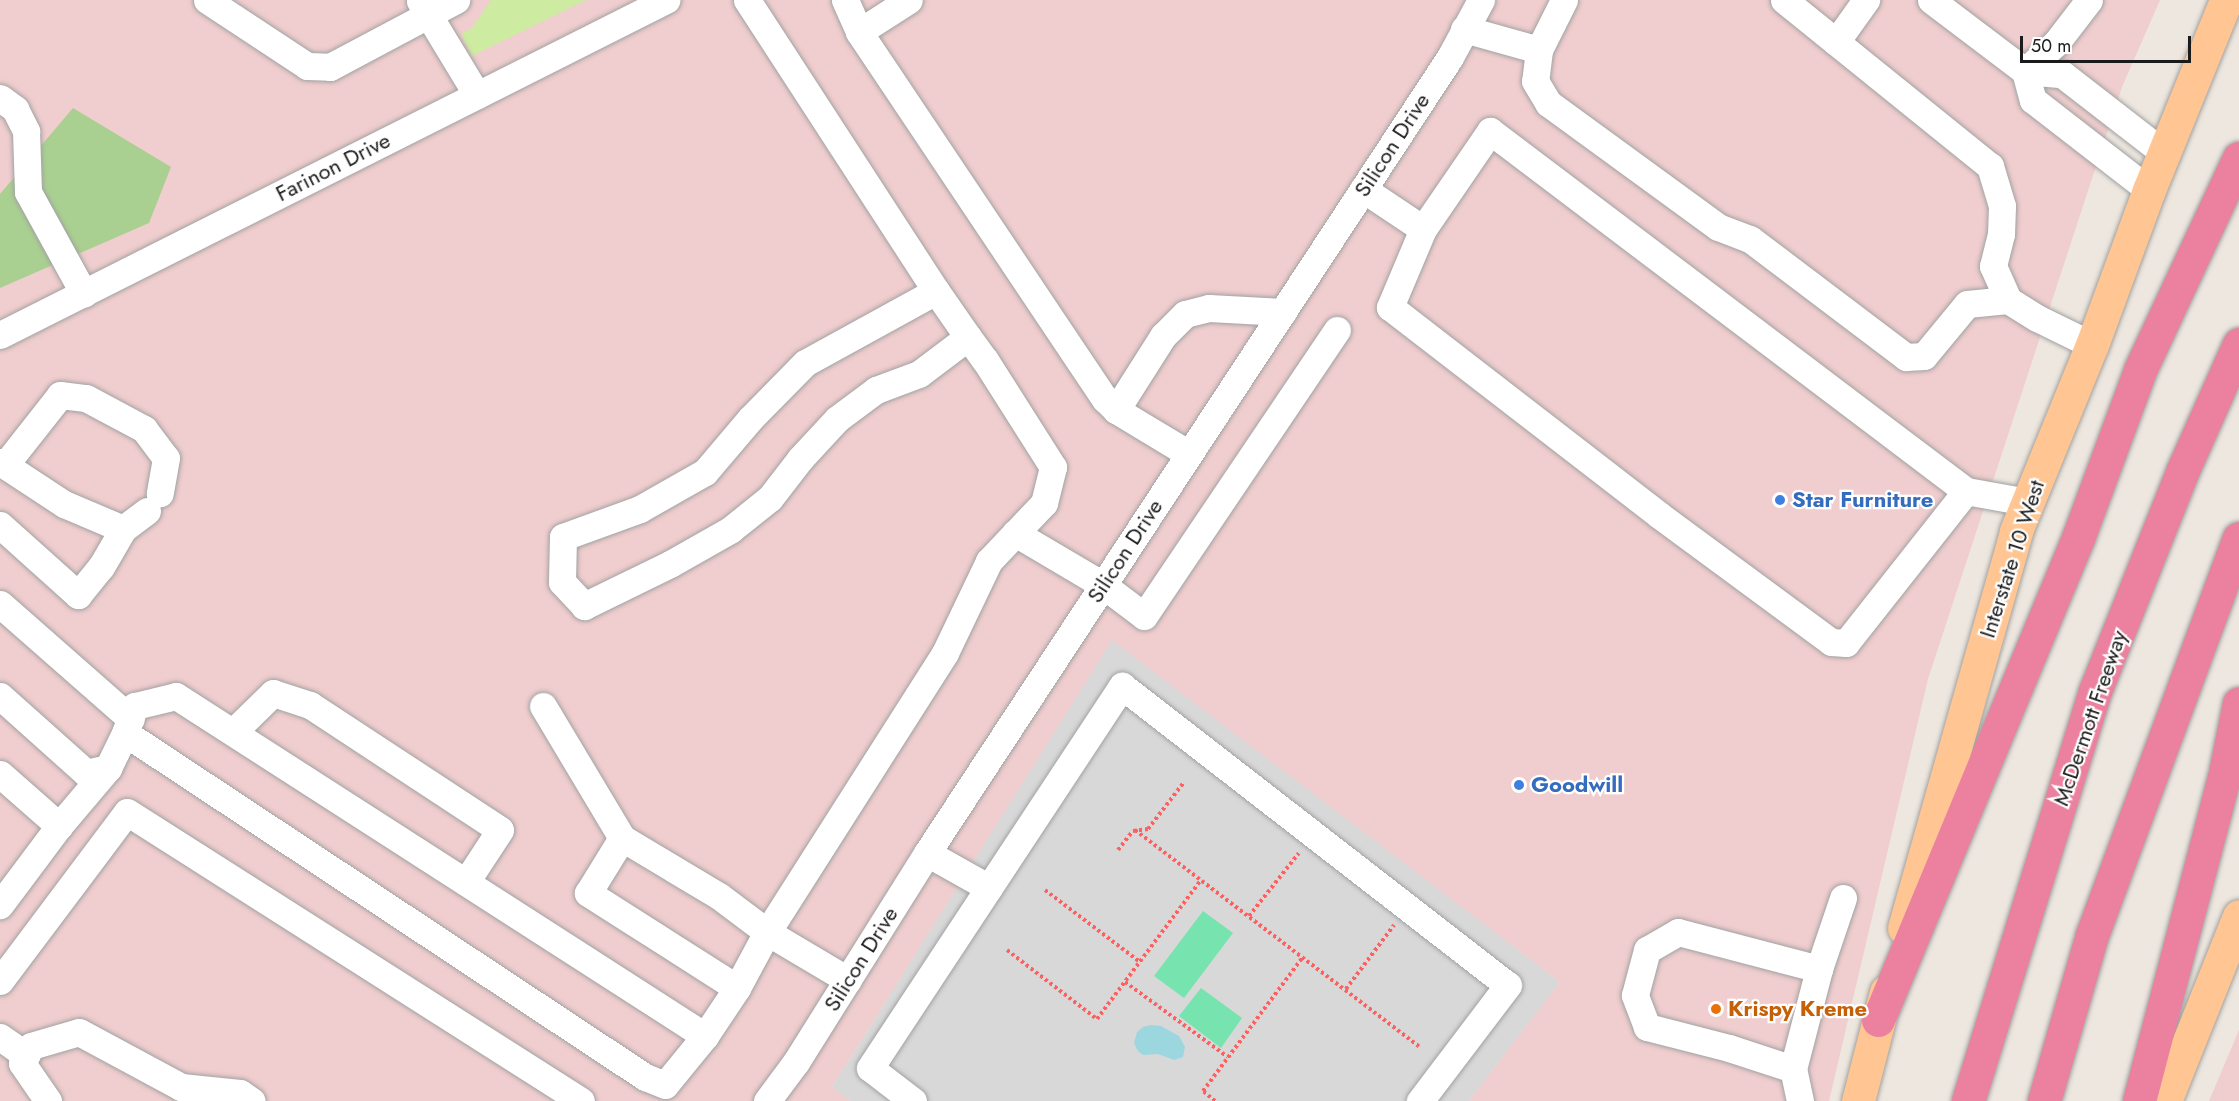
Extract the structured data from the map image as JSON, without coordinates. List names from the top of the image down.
{
  "streets": {
    "highway": ["McDermott Freeway"],
    "main road": ["Interstate 10 West"],
    "street": ["Silicon Drive", "Farinon Drive"]
  },
  "places": ["Star Furniture", "Goodwill", "Krispy Kreme"],
  "scale_bar": "50 m"
}
